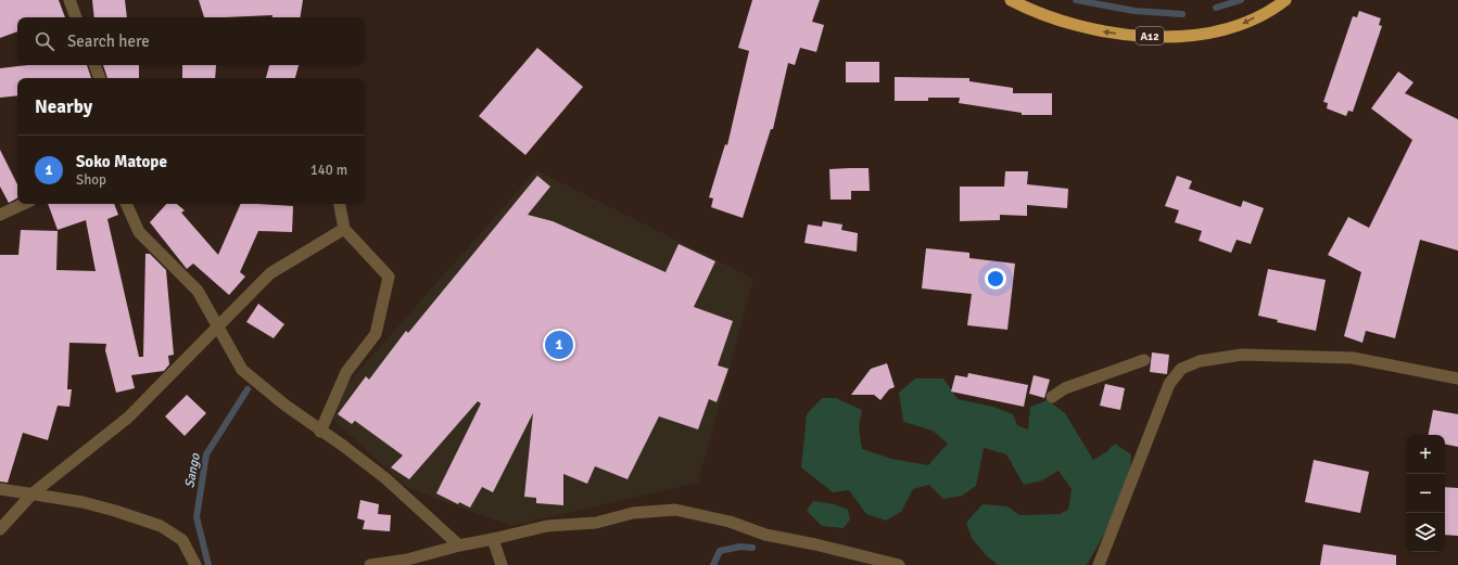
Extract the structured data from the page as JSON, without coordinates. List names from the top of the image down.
{
  "streets": {
    "highway": ["A12"]
  },
  "water": ["Sango"],
  "page": {
    "search": "Search here",
    "heading": "Nearby",
    "list": [
      {
        "mark": "1",
        "name": "Soko Matope",
        "note": "Shop",
        "value": "140 m"
      }
    ],
    "pins": "1",
    "map_buttons": ["+", "−"]
  }
}
